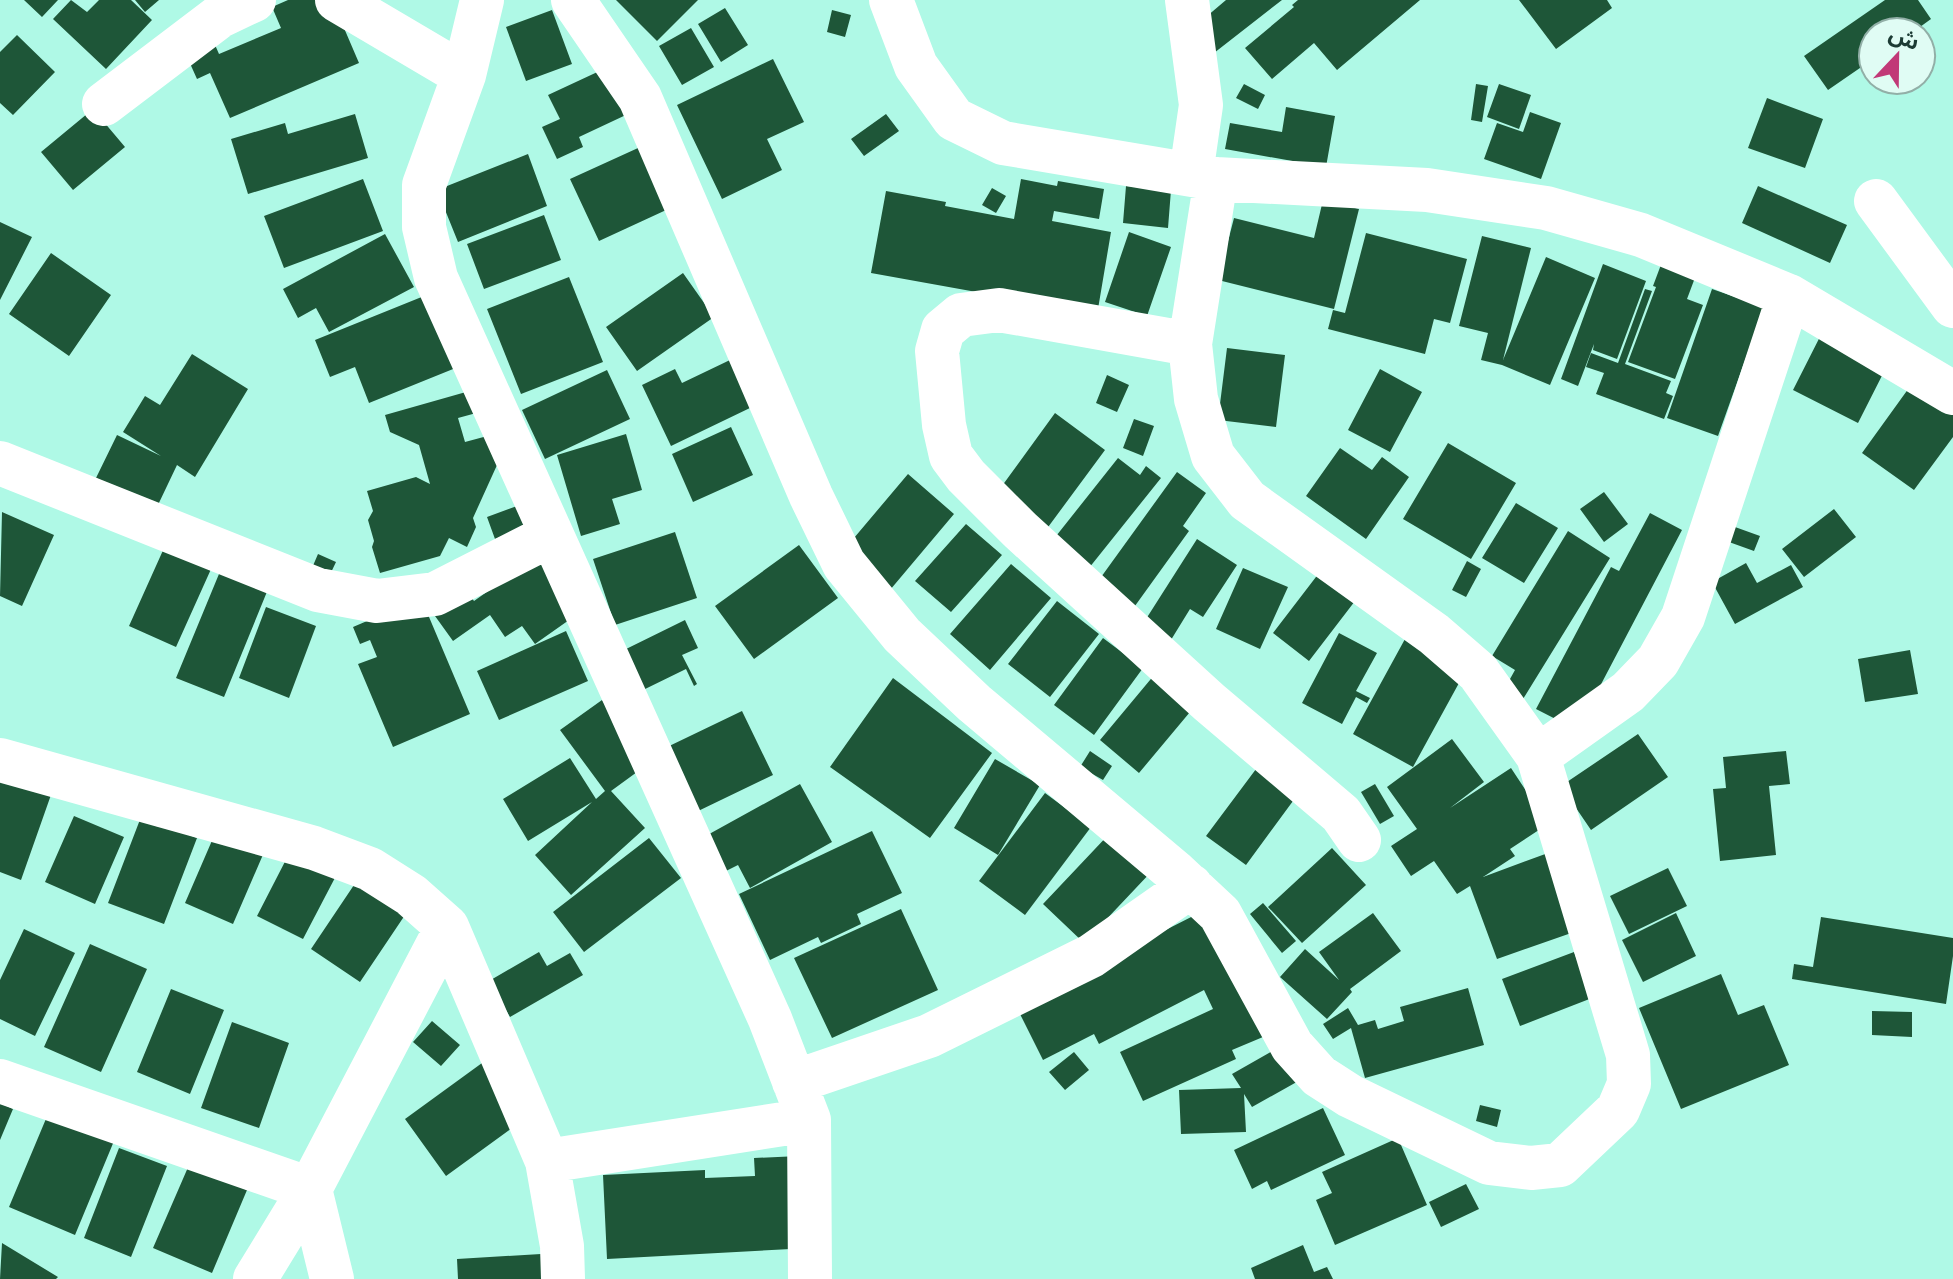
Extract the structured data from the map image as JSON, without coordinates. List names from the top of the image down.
{
  "north": "top"
}
